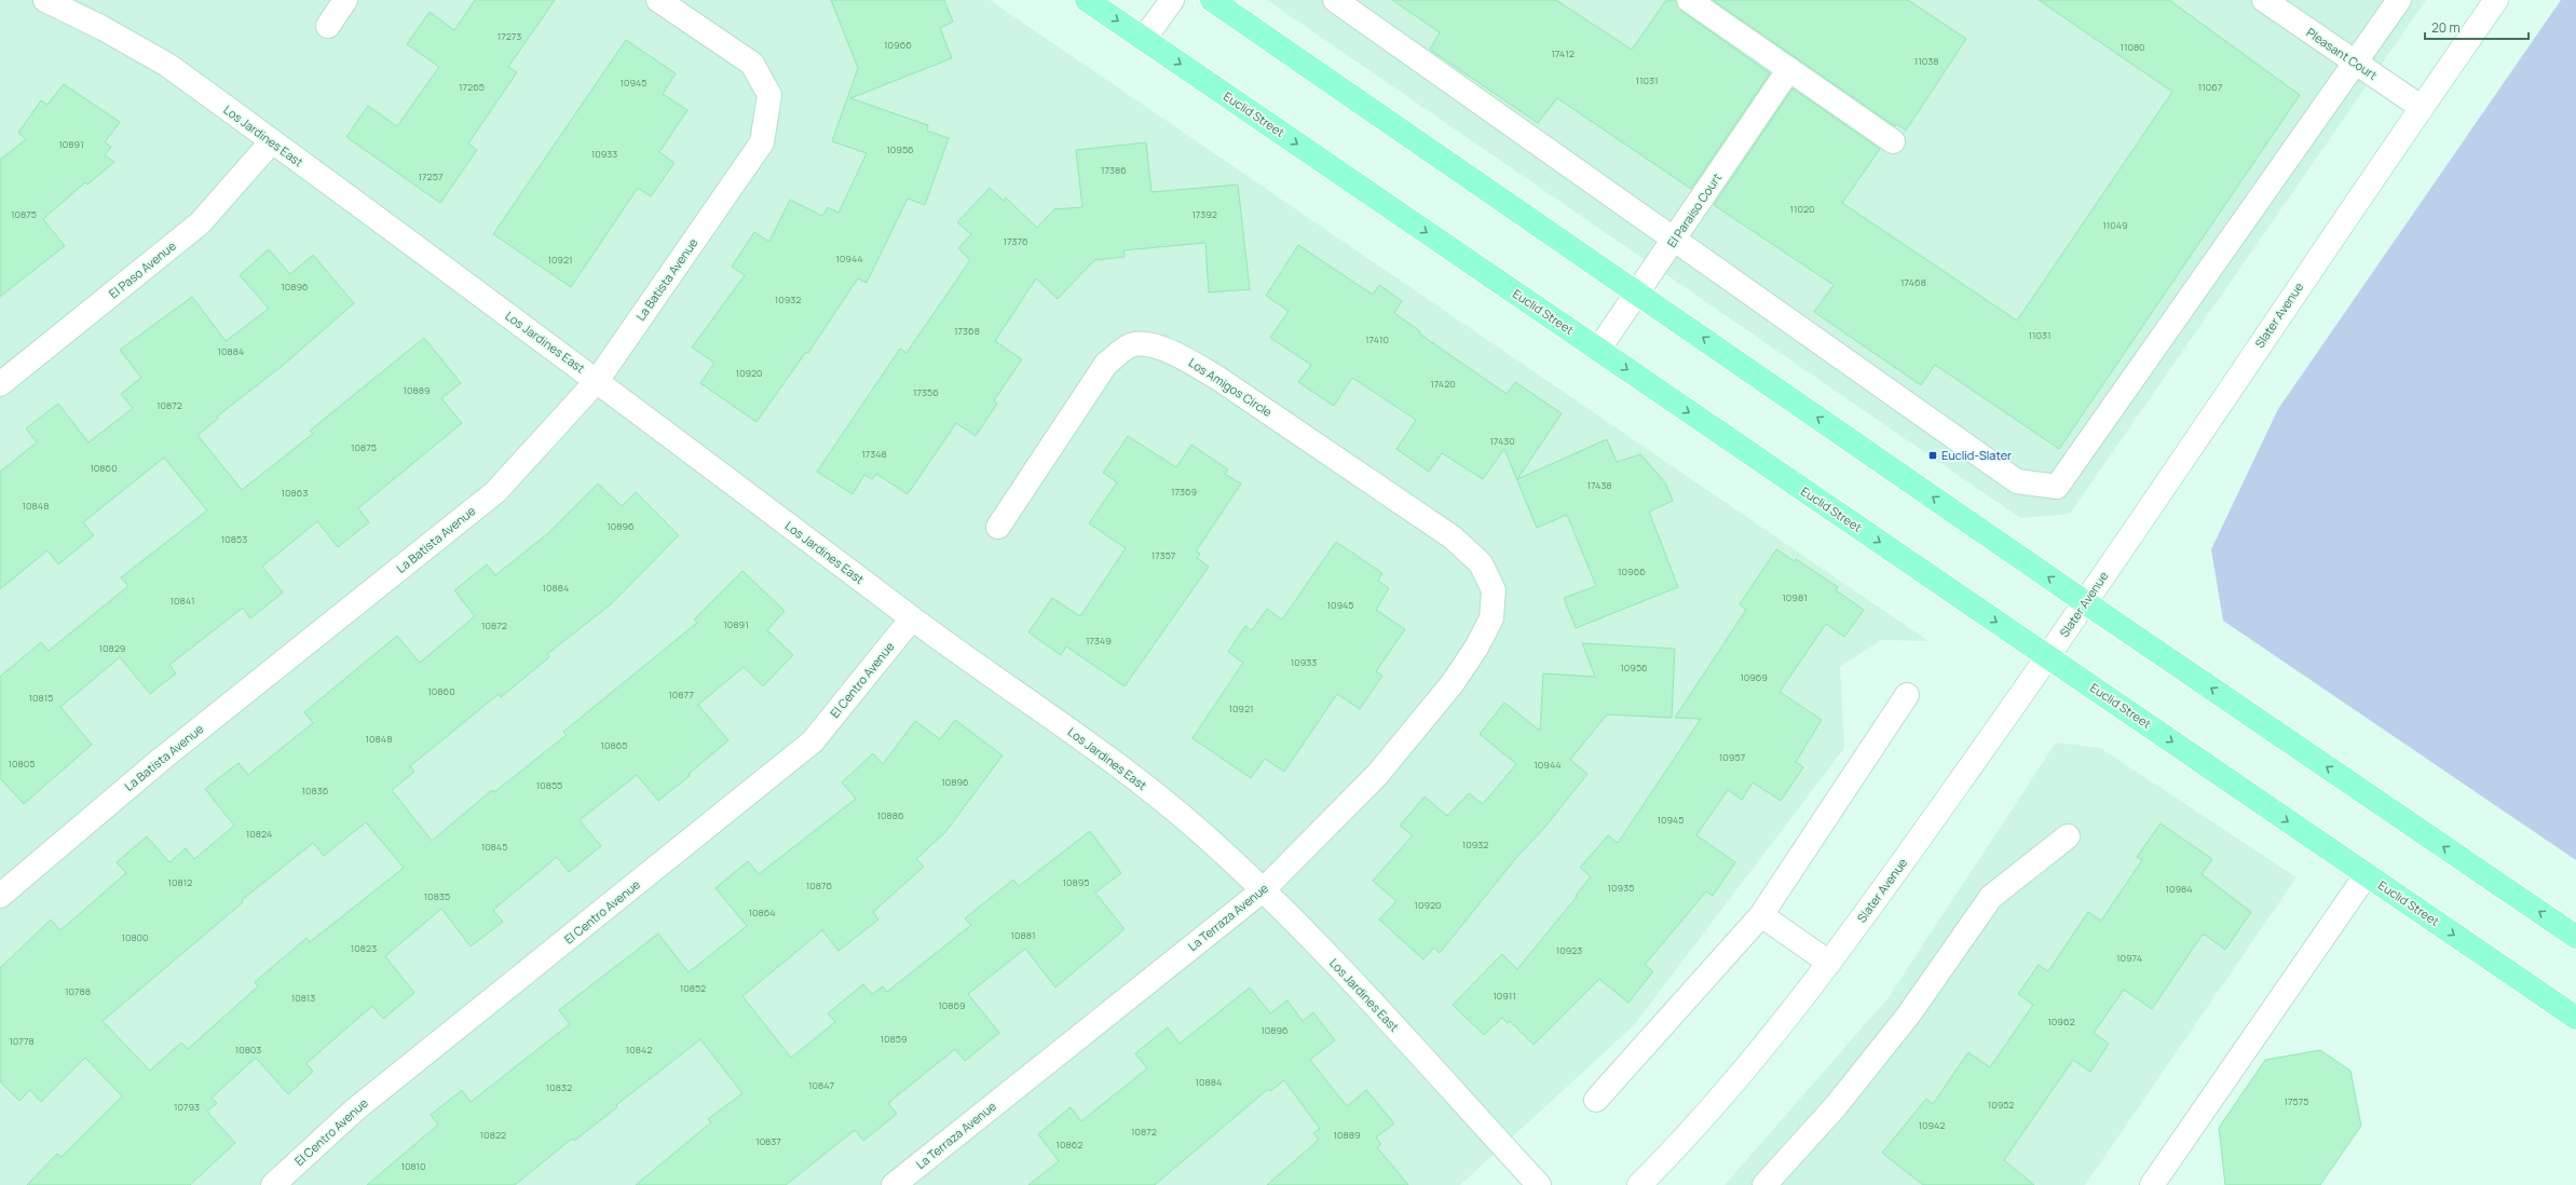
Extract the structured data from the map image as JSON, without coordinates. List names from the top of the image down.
{
  "streets": {
    "main road": ["Euclid Street"],
    "street": [
      "Pleasant Court",
      "Los Jardines East",
      "El Paraiso Court",
      "El Paso Avenue",
      "La Batista Avenue",
      "Slater Avenue",
      "Los Amigos Circle",
      "El Centro Avenue",
      "La Terraza Avenue"
    ]
  },
  "crossings": [
    ["Pleasant Court", "Slater Avenue"],
    ["Euclid Street", "El Paraiso Court"],
    ["Euclid Street", "Slater Avenue"],
    ["Los Jardines East", "El Paso Avenue"],
    ["Los Jardines East", "La Batista Avenue"],
    ["Los Jardines East", "El Centro Avenue"],
    ["Los Jardines East", "La Terraza Avenue"],
    ["Los Amigos Circle", "La Terraza Avenue"]
  ],
  "places": {
    "transit": ["Euclid-Slater"]
  },
  "house_numbers": [
    "17273",
    "10966",
    "11080",
    "17412",
    "11038",
    "11031",
    "10945",
    "17265",
    "11067",
    "10891",
    "10956",
    "10933",
    "17386",
    "17257",
    "11020",
    "10875",
    "17392",
    "11049",
    "17376",
    "10944",
    "10921",
    "17468",
    "10896",
    "10932",
    "17368",
    "11031",
    "17410",
    "10884",
    "10920",
    "17420",
    "10889",
    "17356",
    "10872",
    "17430",
    "10875",
    "17348",
    "10860",
    "17438",
    "17369",
    "10863",
    "10848",
    "10896",
    "10853",
    "17357",
    "10966",
    "10884",
    "10981",
    "10841",
    "10945",
    "10891",
    "10872",
    "17349",
    "10829",
    "10933",
    "10956",
    "10969",
    "10860",
    "10877",
    "10815",
    "10921",
    "10848",
    "10865",
    "10957",
    "10805",
    "10944",
    "10896",
    "10855",
    "10836",
    "10886",
    "10945",
    "10824",
    "10932",
    "10845",
    "10812",
    "10895",
    "10876",
    "10935",
    "10984",
    "10835",
    "10920",
    "10864",
    "10881",
    "10800",
    "10823",
    "10923",
    "10974",
    "10852",
    "10788",
    "10911",
    "10813",
    "10869",
    "10962",
    "10896",
    "10859",
    "10778",
    "10803",
    "10842",
    "10884",
    "10847",
    "10832",
    "17575",
    "10952",
    "10793",
    "10942",
    "10872",
    "10822",
    "10889",
    "10837",
    "10862",
    "10810"
  ],
  "scale_bar": "20 m"
}
